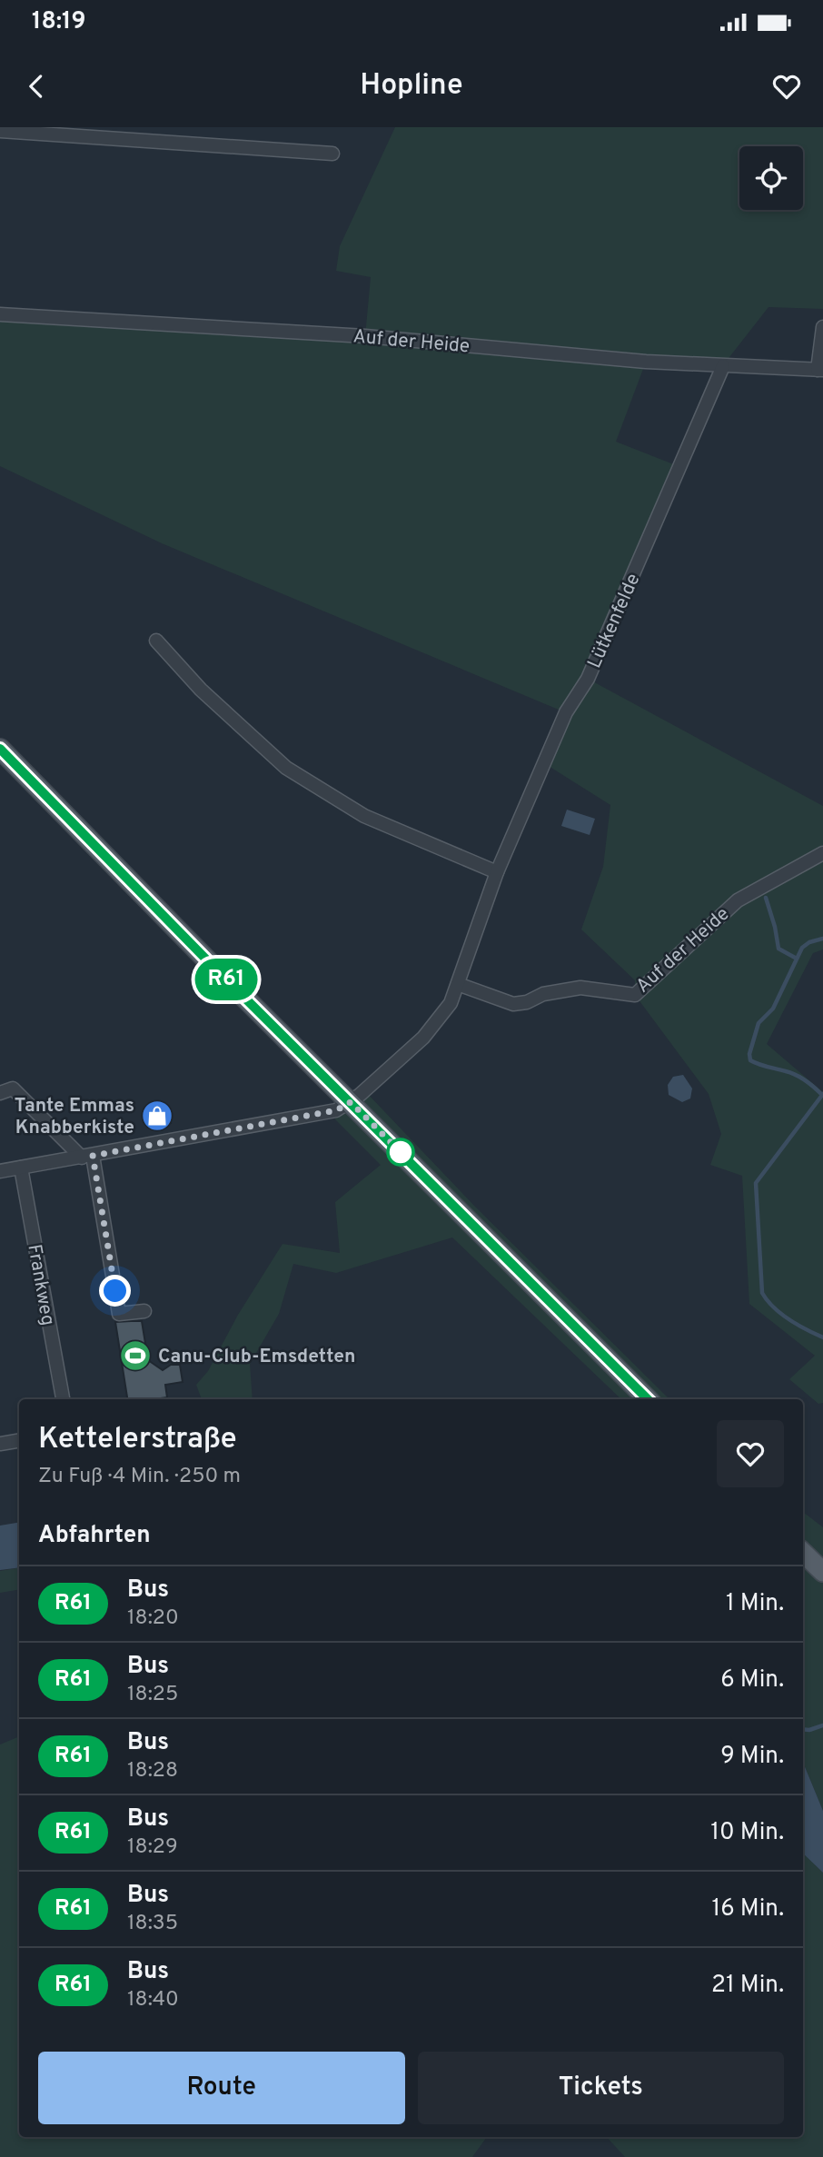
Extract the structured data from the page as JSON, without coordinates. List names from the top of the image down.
{
  "streets": {
    "street": ["Auf der Heide", "Lütkenfelde", "Frankweg"]
  },
  "crossings": [
    ["Auf der Heide", "Lütkenfelde"]
  ],
  "places": {
    "shop": ["Tante Emmas Knabberkiste"],
    "sports": ["Canu-Club-Emsdetten"]
  },
  "lines": ["bus line R61"],
  "page": {
    "status": "18:19",
    "header": "Hopline",
    "on_map": "R61",
    "heading": [
      ["Kettelerstraße", "Zu Fuß · 4 Min. · 250 m"],
      "Abfahrten"
    ],
    "list": [
      {
        "mark": "R61",
        "name": "Bus",
        "note": "18:20",
        "value": "1 Min."
      },
      {
        "mark": "R61",
        "name": "Bus",
        "note": "18:25",
        "value": "6 Min."
      },
      {
        "mark": "R61",
        "name": "Bus",
        "note": "18:28",
        "value": "9 Min."
      },
      {
        "mark": "R61",
        "name": "Bus",
        "note": "18:29",
        "value": "10 Min."
      },
      {
        "mark": "R61",
        "name": "Bus",
        "note": "18:35",
        "value": "16 Min."
      },
      {
        "mark": "R61",
        "name": "Bus",
        "note": "18:40",
        "value": "21 Min."
      }
    ],
    "buttons": ["Route", "Tickets"]
  }
}
